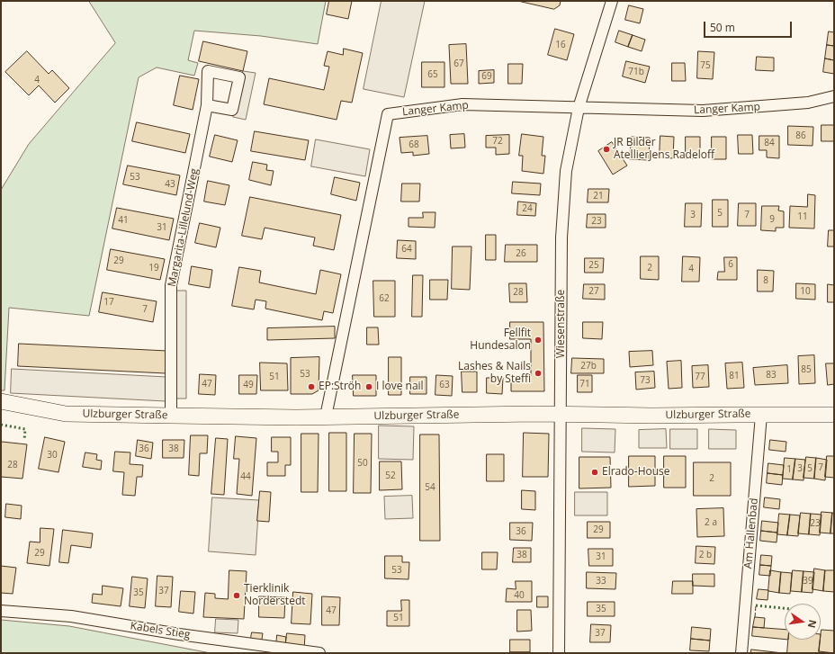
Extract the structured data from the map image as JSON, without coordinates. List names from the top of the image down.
{
  "streets": {
    "main road": ["Ulzburger Straße"],
    "street": [
      "Langer Kamp",
      "Margarita-Lillelund-Weg",
      "Wiesenstraße",
      "Am Hallenbad",
      "Kabels Stieg"
    ]
  },
  "crossings": [
    ["Langer Kamp", "Wiesenstraße"],
    ["Langer Kamp", "Ulzburger Straße"],
    ["Margarita-Lillelund-Weg", "Ulzburger Straße"],
    ["Wiesenstraße", "Ulzburger Straße"],
    ["Ulzburger Straße", "Am Hallenbad"]
  ],
  "places": [
    "JR Bilder AtellierJens Radeloff",
    "Fellfit Hundesalon",
    "Lashes & Nails by Steffi",
    "EP:Ströh",
    "I love nail",
    "Elrado-House",
    "Tierklinik Norderstedt"
  ],
  "house_numbers": [
    "16",
    "67",
    "75",
    "71b",
    "65",
    "69",
    "4",
    "86",
    "72",
    "84",
    "68",
    "53",
    "43",
    "21",
    "24",
    "5",
    "3",
    "7",
    "11",
    "9",
    "41",
    "23",
    "31",
    "64",
    "26",
    "29",
    "6",
    "25",
    "19",
    "2",
    "4",
    "8",
    "27",
    "10",
    "28",
    "62",
    "17",
    "7",
    "27b",
    "85",
    "53",
    "83",
    "81",
    "51",
    "77",
    "73",
    "47",
    "71",
    "49",
    "63",
    "36",
    "38",
    "30",
    "50",
    "28",
    "7",
    "3",
    "5",
    "1",
    "52",
    "44",
    "2",
    "54",
    "2 a",
    "23",
    "29",
    "36",
    "29",
    "38",
    "2 b",
    "31",
    "53",
    "33",
    "39",
    "37",
    "35",
    "40",
    "35",
    "47",
    "51",
    "37"
  ],
  "scale_bar": "50 m",
  "north": "right"
}
